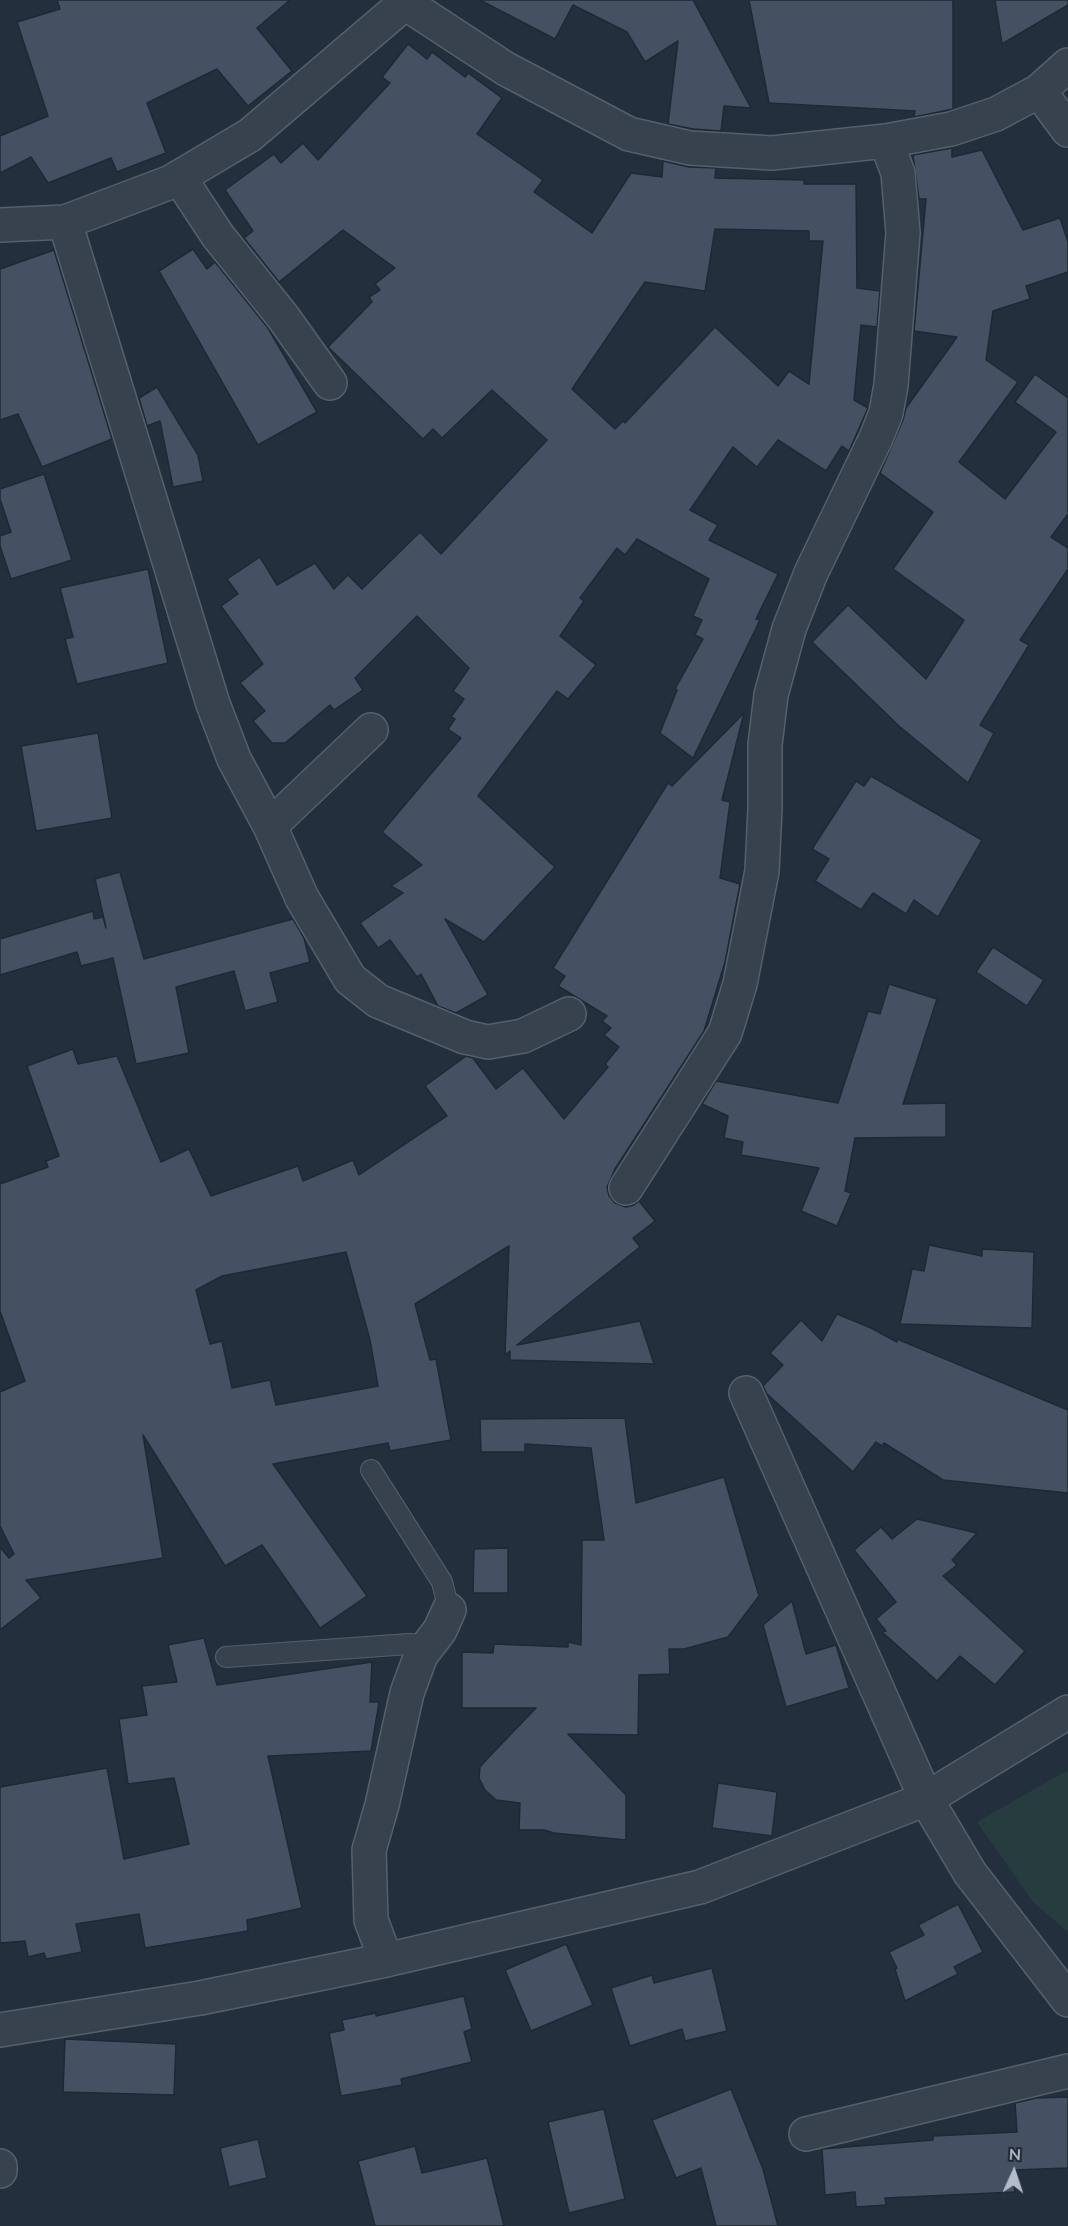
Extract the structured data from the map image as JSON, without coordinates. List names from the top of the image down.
{
  "north": "top"
}
